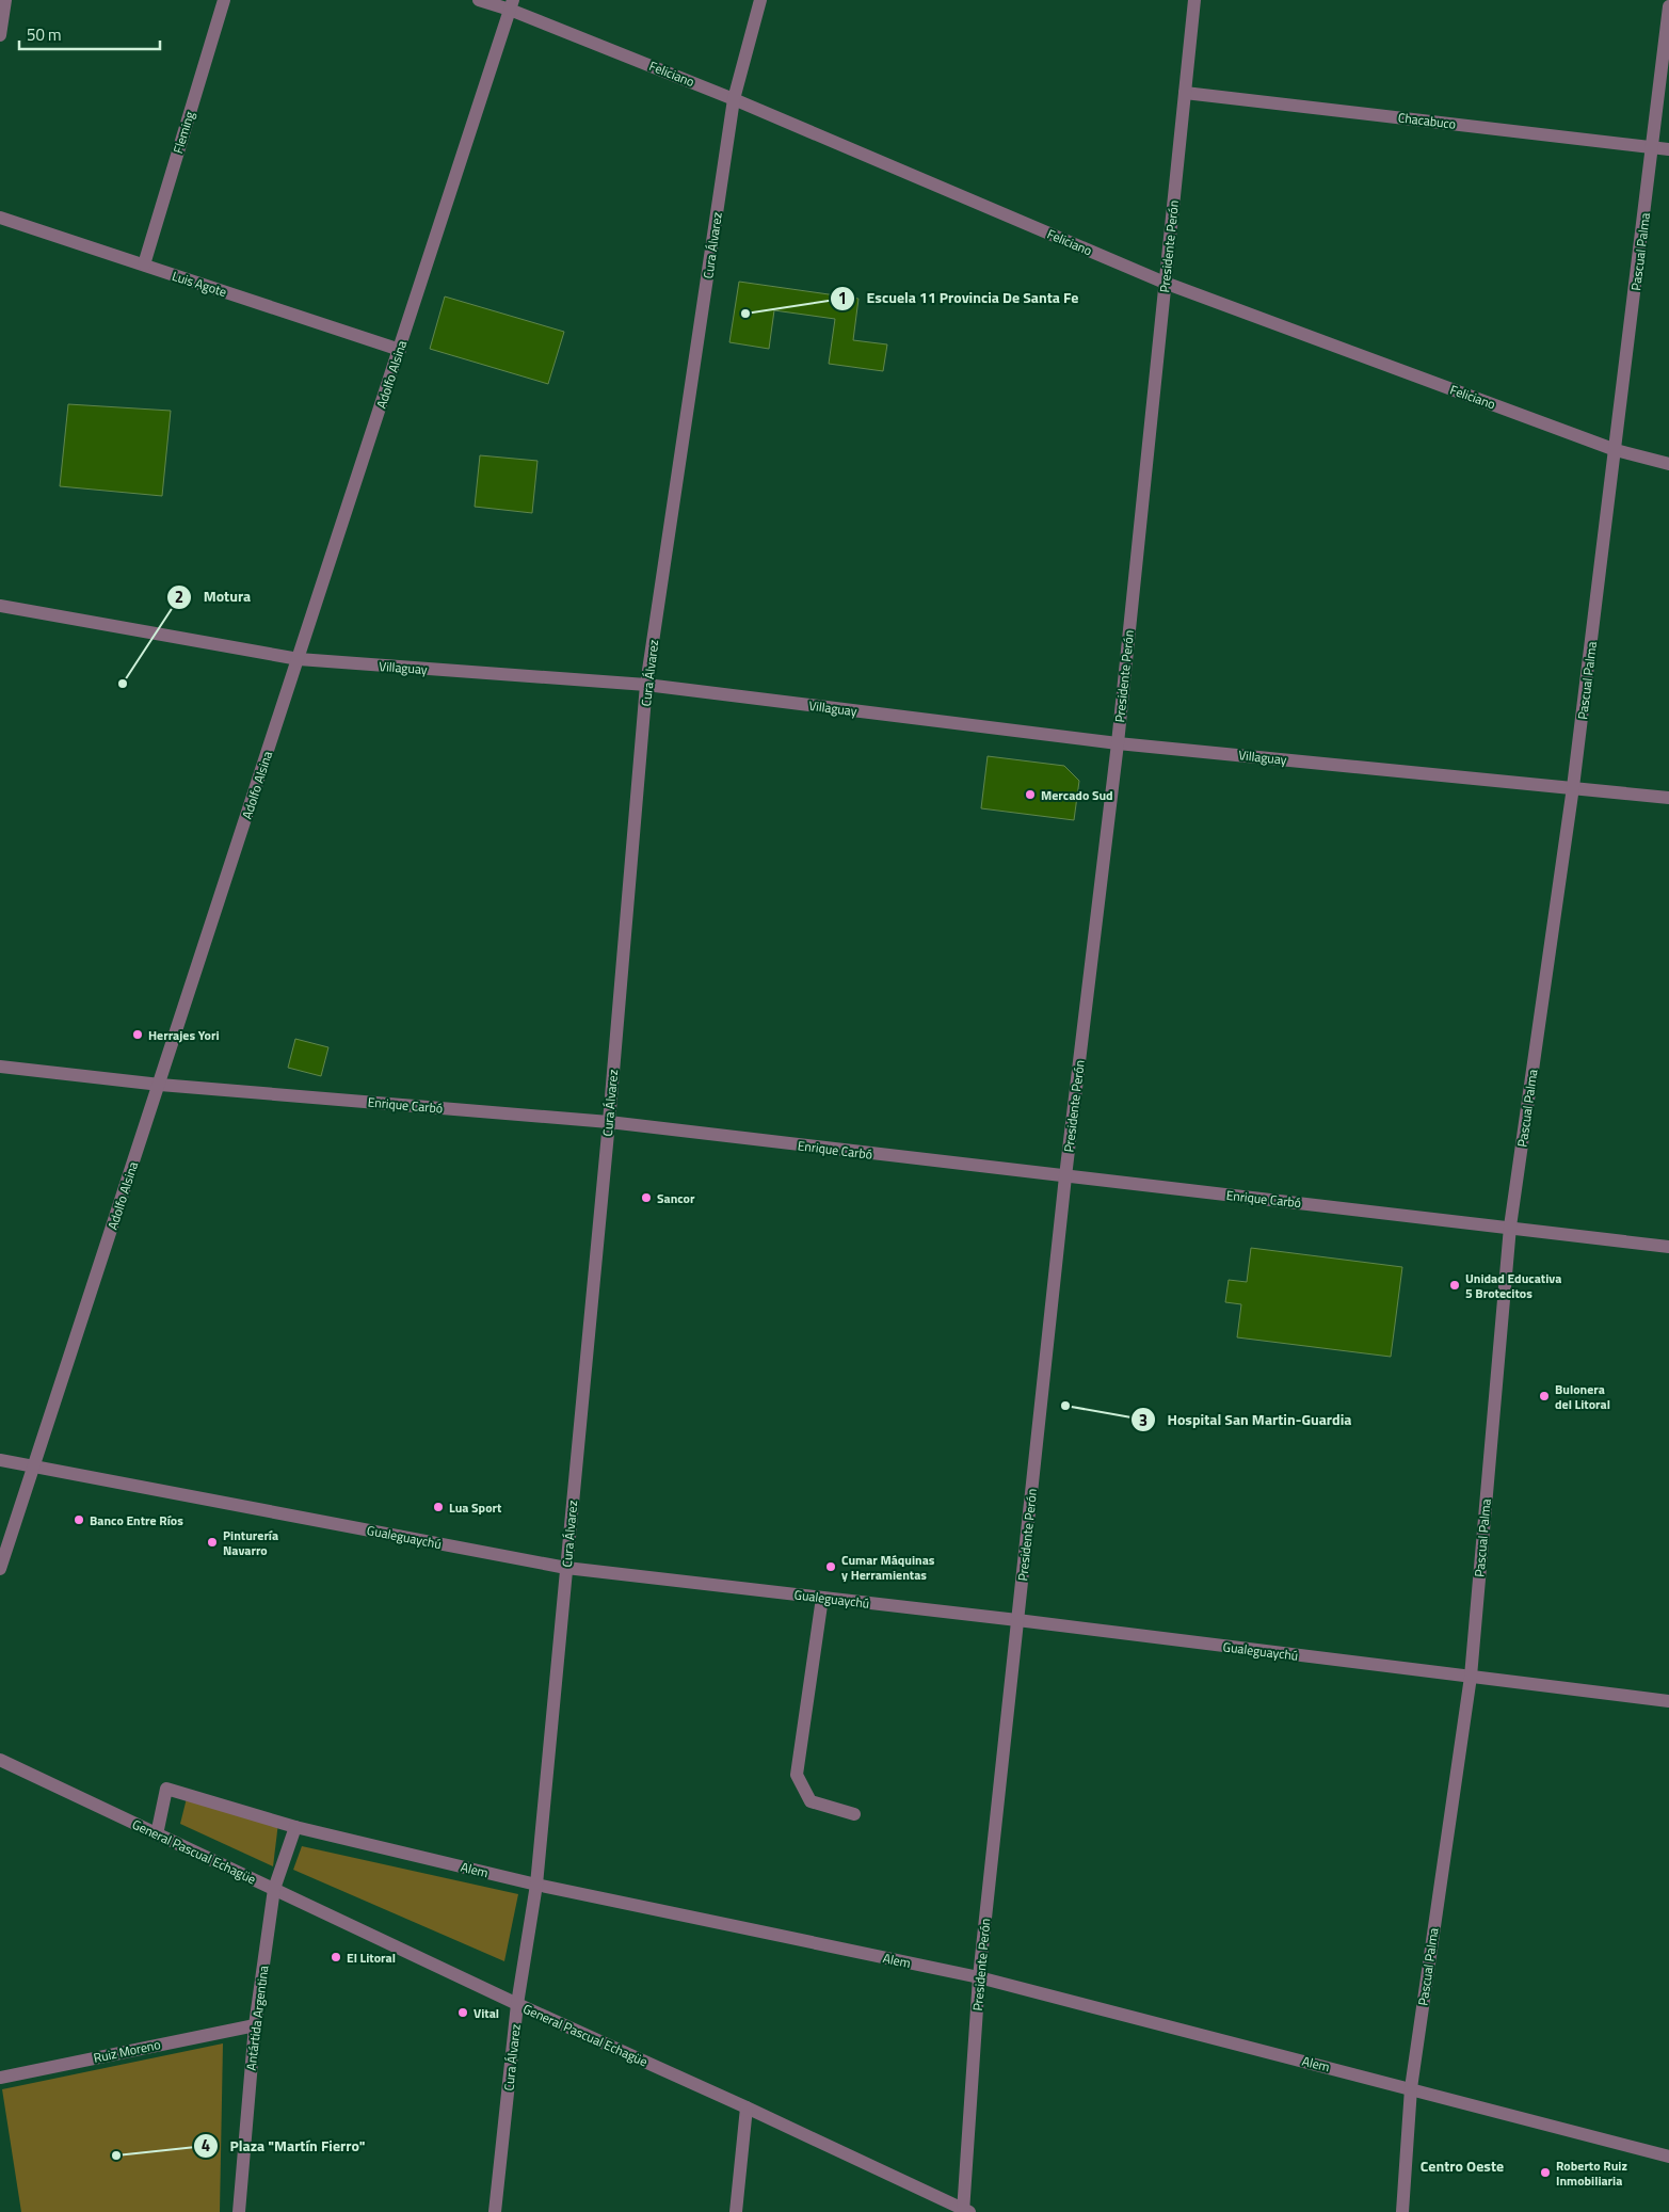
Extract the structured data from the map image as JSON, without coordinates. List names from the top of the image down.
{
  "streets": {
    "street": [
      "Feliciano",
      "Chacabuco",
      "Fleming",
      "Cura Álvarez",
      "Presidente Perón",
      "Pascual Palma",
      "Luis Agote",
      "Adolfo Alsina",
      "Villaguay",
      "Enrique Carbó",
      "Gualeguaychú",
      "General Pascual Echagüe",
      "Alem",
      "Antártida Argentina",
      "Ruiz Moreno"
    ]
  },
  "crossings": [
    ["Feliciano", "Cura Álvarez"],
    ["Feliciano", "Presidente Perón"],
    ["Feliciano", "Pascual Palma"],
    ["Feliciano", "Adolfo Alsina"],
    ["Chacabuco", "Presidente Perón"],
    ["Chacabuco", "Pascual Palma"],
    ["Fleming", "Luis Agote"],
    ["Cura Álvarez", "Villaguay"],
    ["Cura Álvarez", "Enrique Carbó"],
    ["Cura Álvarez", "Gualeguaychú"],
    ["Cura Álvarez", "General Pascual Echagüe"],
    ["Cura Álvarez", "Alem"],
    ["Presidente Perón", "Villaguay"],
    ["Presidente Perón", "Enrique Carbó"],
    ["Presidente Perón", "Gualeguaychú"],
    ["Presidente Perón", "General Pascual Echagüe"],
    ["Presidente Perón", "Alem"],
    ["Pascual Palma", "Villaguay"],
    ["Pascual Palma", "Enrique Carbó"],
    ["Pascual Palma", "Gualeguaychú"],
    ["Pascual Palma", "Alem"],
    ["Luis Agote", "Adolfo Alsina"],
    ["Adolfo Alsina", "Villaguay"],
    ["Adolfo Alsina", "Enrique Carbó"],
    ["Adolfo Alsina", "Gualeguaychú"],
    ["General Pascual Echagüe", "Alem"],
    ["General Pascual Echagüe", "Antártida Argentina"],
    ["Alem", "Antártida Argentina"],
    ["Antártida Argentina", "Ruiz Moreno"]
  ],
  "districts": ["Centro Oeste"],
  "places": [
    "Escuela 11 Provincia De Santa Fe",
    "Motura",
    "Mercado Sud",
    "Herrajes Yori",
    "Sancor",
    "Unidad Educativa 5 Brotecitos",
    "Bulonera del Litoral",
    "Hospital San Martin-Guardia",
    "Lua Sport",
    "Banco Entre Ríos",
    "Pinturería Navarro",
    "Cumar Máquinas y Herramientas",
    "El Litoral",
    "Vital",
    "Plaza \"Martín Fierro\"",
    "Roberto Ruiz Inmobiliaria"
  ],
  "scale_bar": "50 m"
}
